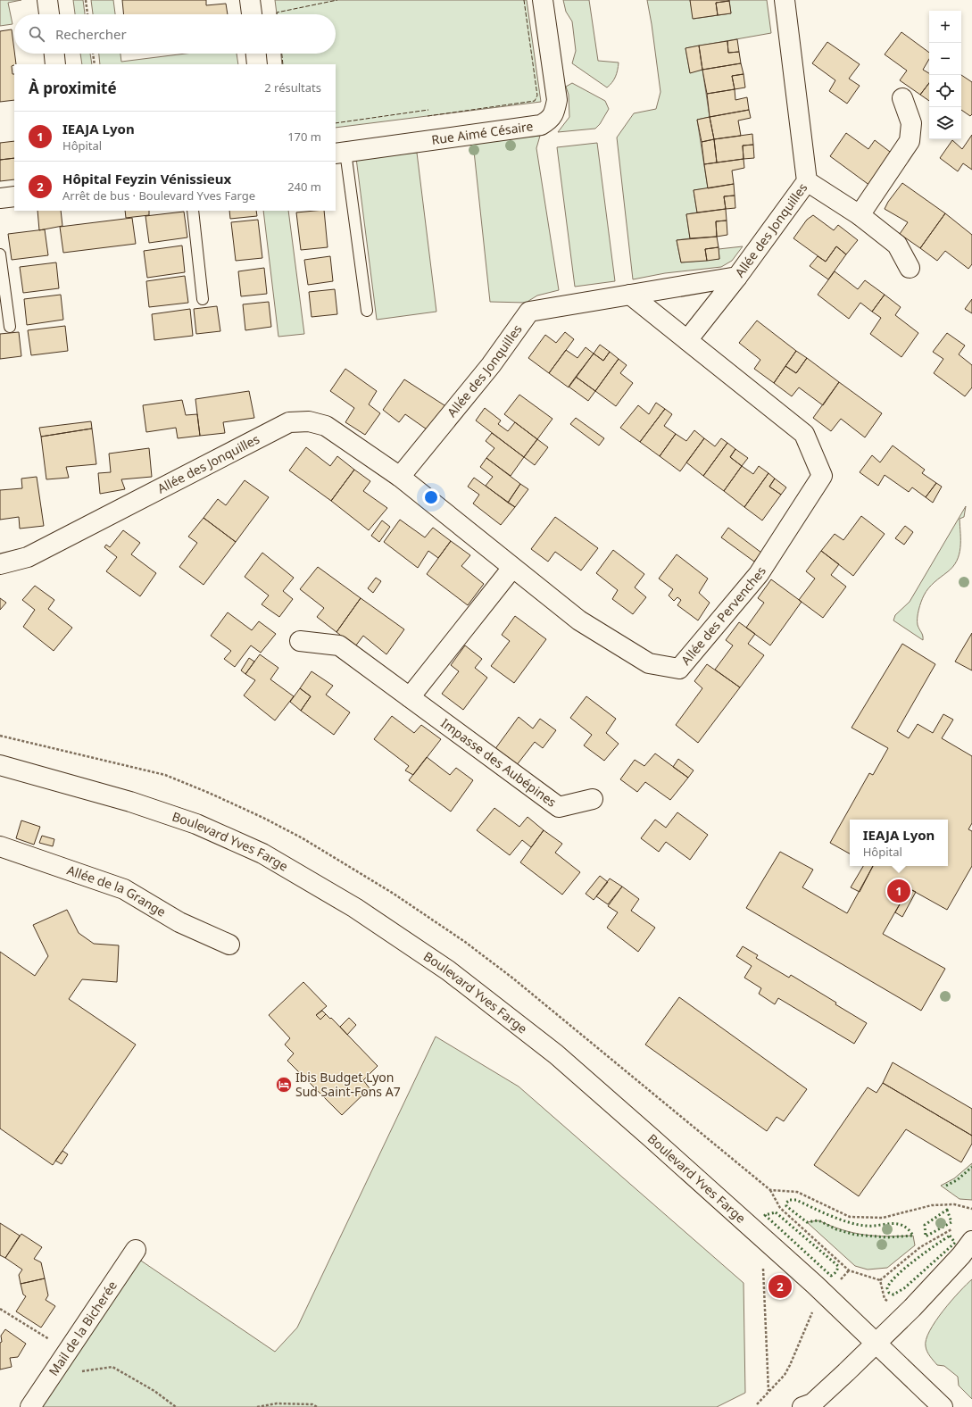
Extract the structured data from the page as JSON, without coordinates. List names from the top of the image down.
{
  "streets": {
    "street": [
      "Rue Aimé Césaire",
      "Allée des Jonquilles",
      "Allée des Pervenches",
      "Impasse des Aubépines",
      "Boulevard Yves Farge",
      "Allée de la Grange",
      "Mail de la Bicherée"
    ]
  },
  "crossings": [
    ["Allée des Jonquilles", "Allée des Pervenches"]
  ],
  "places": {
    "hotel": ["Ibis Budget Lyon Sud Saint-Fons A7"]
  },
  "page": {
    "map_buttons": ["+", "−"],
    "search": "Rechercher",
    "heading": ["À proximité", "2 résultats"],
    "list": [
      {
        "mark": "1",
        "name": "IEAJA Lyon",
        "note": "Hôpital",
        "value": "170 m"
      },
      {
        "mark": "2",
        "name": "Hôpital Feyzin Vénissieux",
        "note": "Arrêt de bus · Boulevard Yves Farge",
        "value": "240 m"
      }
    ],
    "popup": ["IEAJA Lyon", "Hôpital"],
    "pins": ["1", "2"]
  }
}
